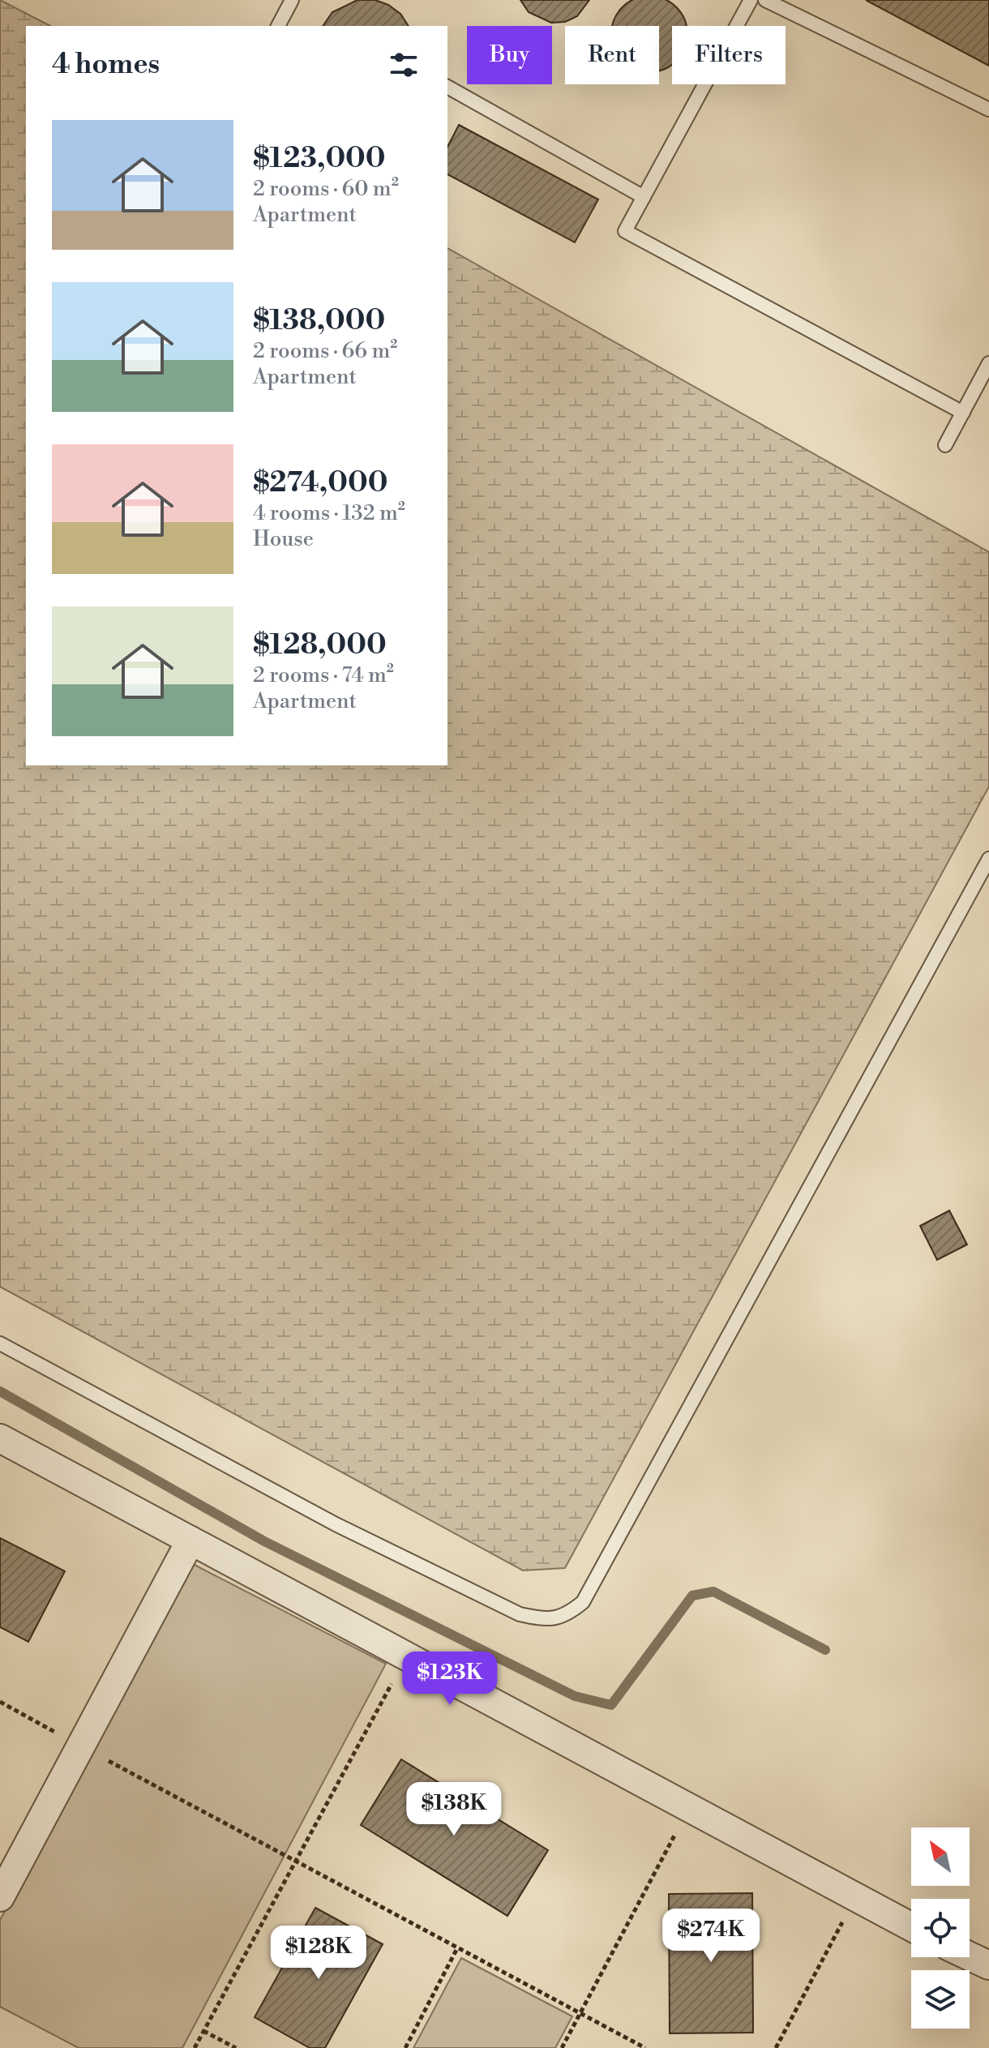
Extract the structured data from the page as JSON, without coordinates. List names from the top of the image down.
{
  "north": "top left",
  "page": {
    "chip": ["Buy", "Rent", "Filters"],
    "heading": "4 homes",
    "list": [
      {
        "name": "$123,000",
        "note": "2 rooms · 60 m² · Apartment"
      },
      {
        "name": "$138,000",
        "note": "2 rooms · 66 m² · Apartment"
      },
      {
        "name": "$274,000",
        "note": "4 rooms · 132 m² · House"
      },
      {
        "name": "$128,000",
        "note": "2 rooms · 74 m² · Apartment"
      }
    ],
    "price": [
      "$123K",
      "$138K",
      "$274K",
      "$128K"
    ]
  }
}
